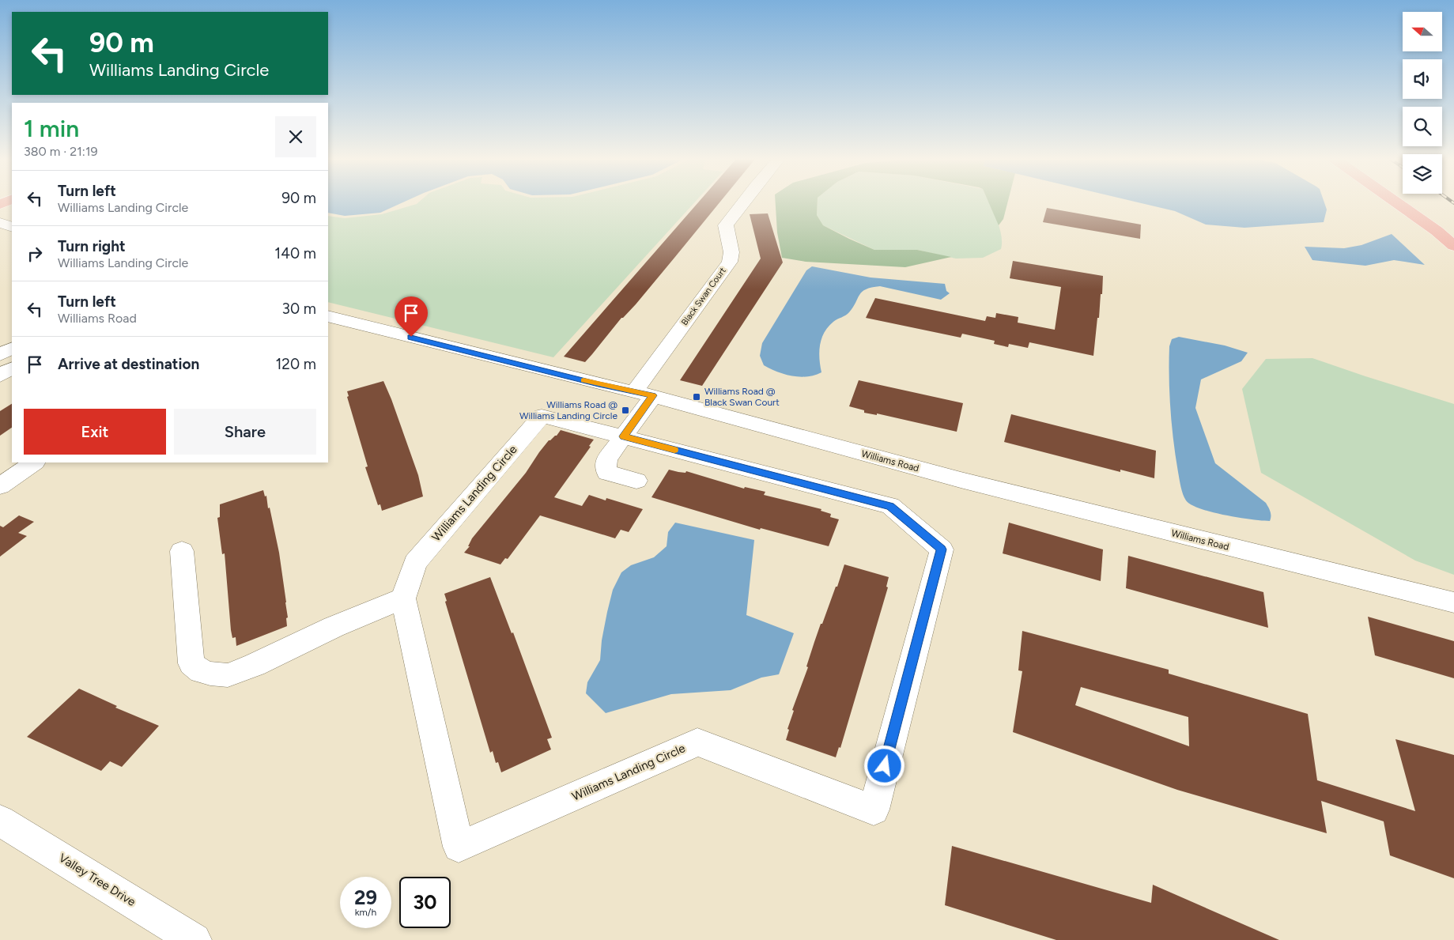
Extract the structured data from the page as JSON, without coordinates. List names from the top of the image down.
{
  "streets": {
    "street": [
      "Black Swan Court",
      "Williams Road",
      "Williams Landing Circle",
      "Valley Tree Drive"
    ]
  },
  "crossings": [
    ["Black Swan Court", "Williams Road"]
  ],
  "places": {
    "transit": ["Williams Road @ Black Swan Court", "Williams Road @ Williams Landing Circle"]
  },
  "north": "left",
  "page": {
    "turn": ["90 m", "Williams Landing Circle"],
    "heading": ["1 min", "380 m · 21:19"],
    "list": [
      {
        "name": "Turn left",
        "note": "Williams Landing Circle",
        "value": "90 m"
      },
      {
        "name": "Turn right",
        "note": "Williams Landing Circle",
        "value": "140 m"
      },
      {
        "name": "Turn left",
        "note": "Williams Road",
        "value": "30 m"
      },
      {
        "name": "Arrive at destination",
        "value": "120 m"
      }
    ],
    "buttons": ["Exit", "Share"],
    "speed": "29 km/h",
    "limit": "30"
  }
}
